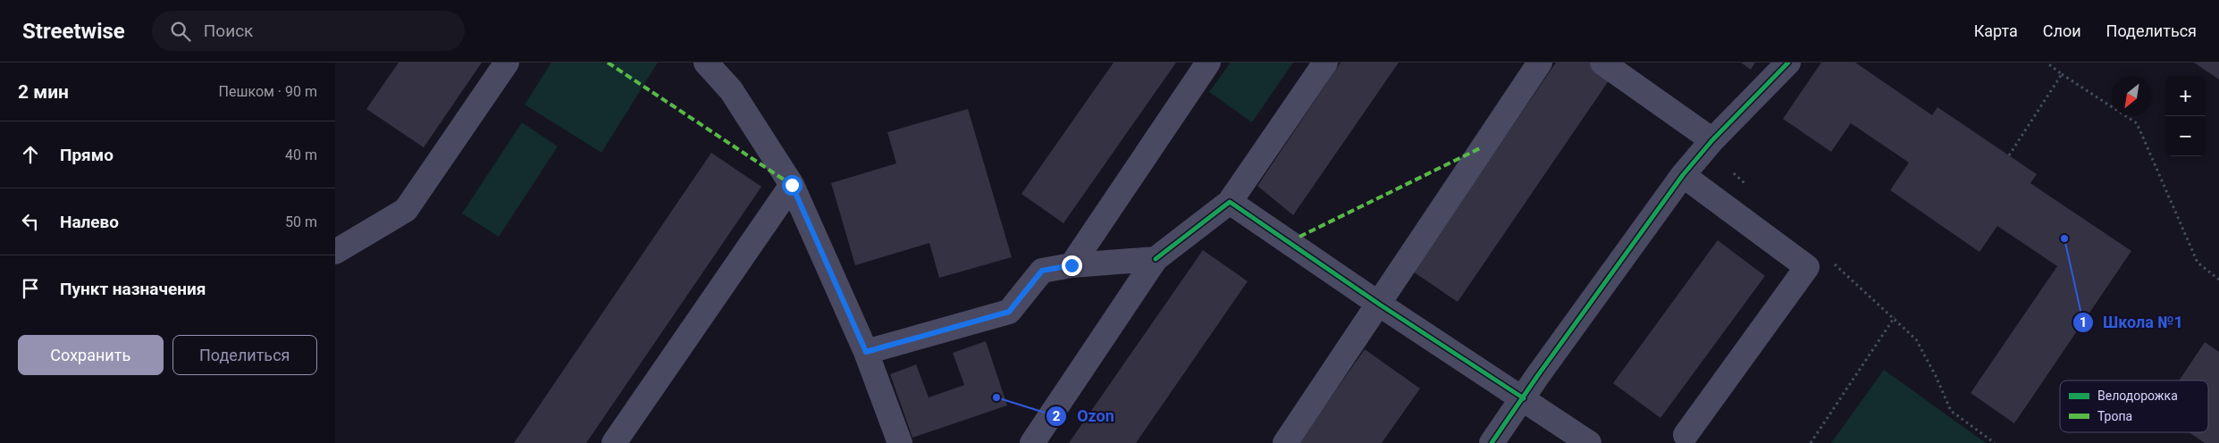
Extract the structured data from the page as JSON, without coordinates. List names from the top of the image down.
{
  "places": ["Школа №1", "Ozon"],
  "legend": ["Велодорожка", "Тропа"],
  "north": "bottom left",
  "page": {
    "header": "Streetwise",
    "search": "Поиск",
    "nav": ["Карта", "Слои", "Поделиться"],
    "heading": ["2 мин", "Пешком · 90 m"],
    "map_buttons": ["+", "−"],
    "list": [
      ["Прямо", "40 m"],
      ["Налево", "50 m"],
      "Пункт назначения"
    ],
    "buttons": ["Сохранить", "Поделиться"]
  }
}
